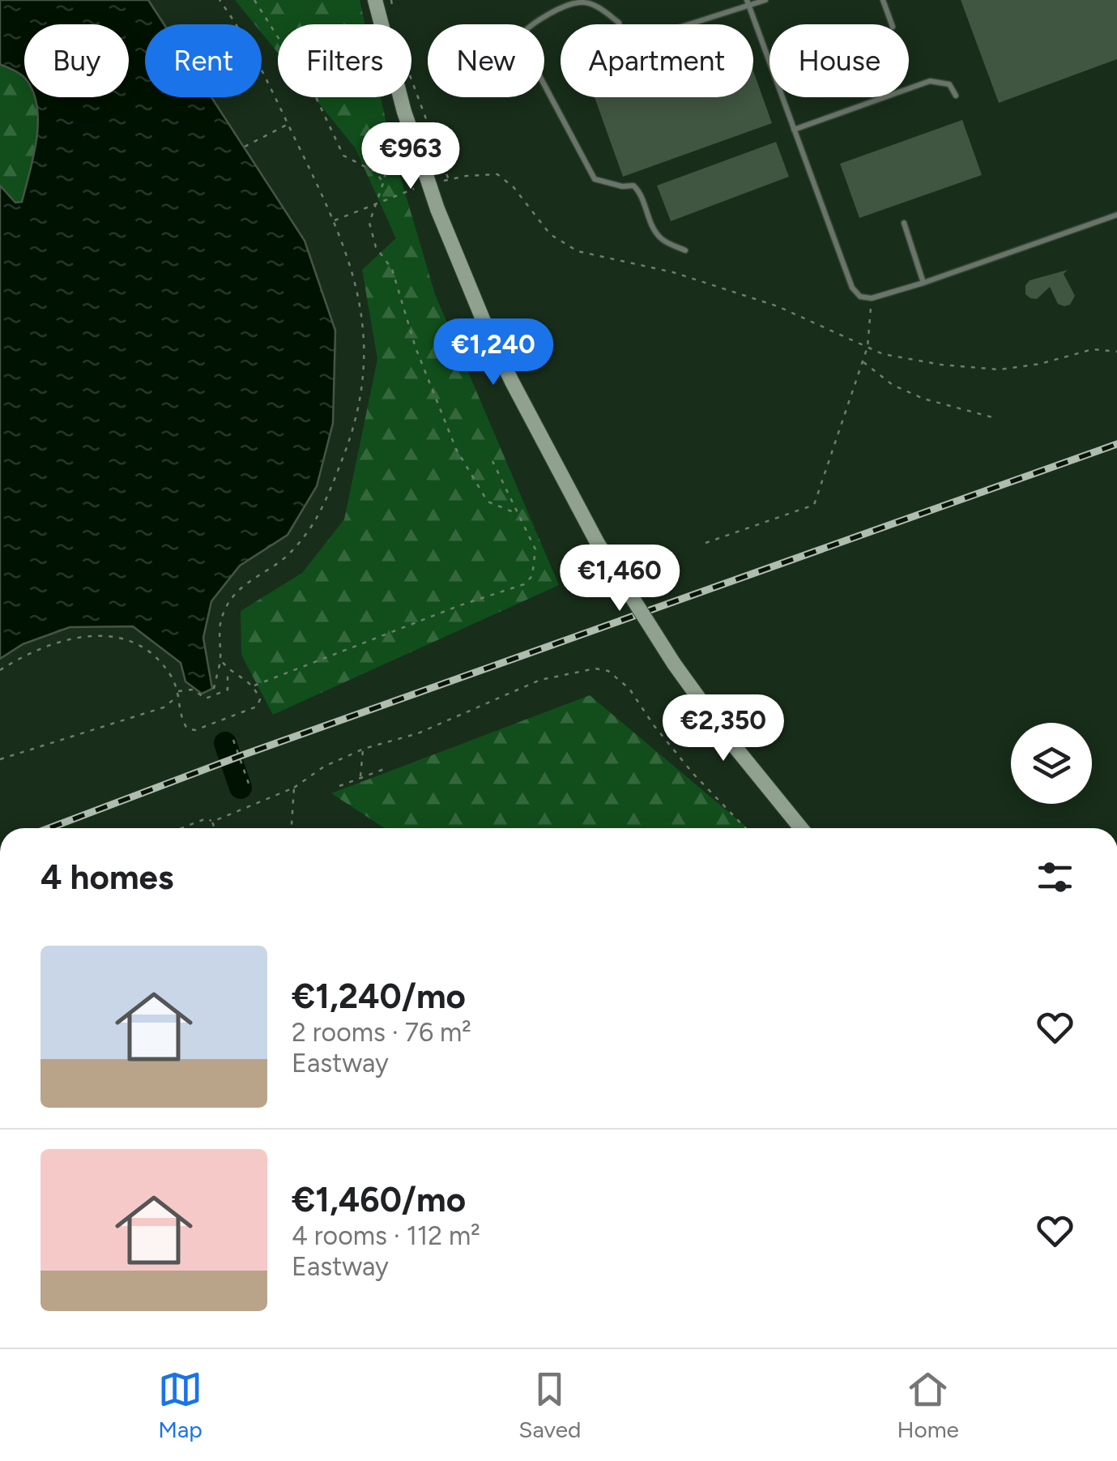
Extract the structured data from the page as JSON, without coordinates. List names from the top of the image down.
{
  "page": {
    "chip": [
      "Buy",
      "Rent",
      "Filters",
      "New",
      "Apartment",
      "House"
    ],
    "price": [
      "€963",
      "€1,240",
      "€1,460",
      "€2,350"
    ],
    "heading": "4 homes",
    "list": [
      {
        "name": "€1,240/mo",
        "note": "2 rooms · 76 m² · Eastway"
      },
      {
        "name": "€1,460/mo",
        "note": "4 rooms · 112 m² · Eastway"
      }
    ],
    "tabs": ["Map", "Saved", "Home"]
  }
}
